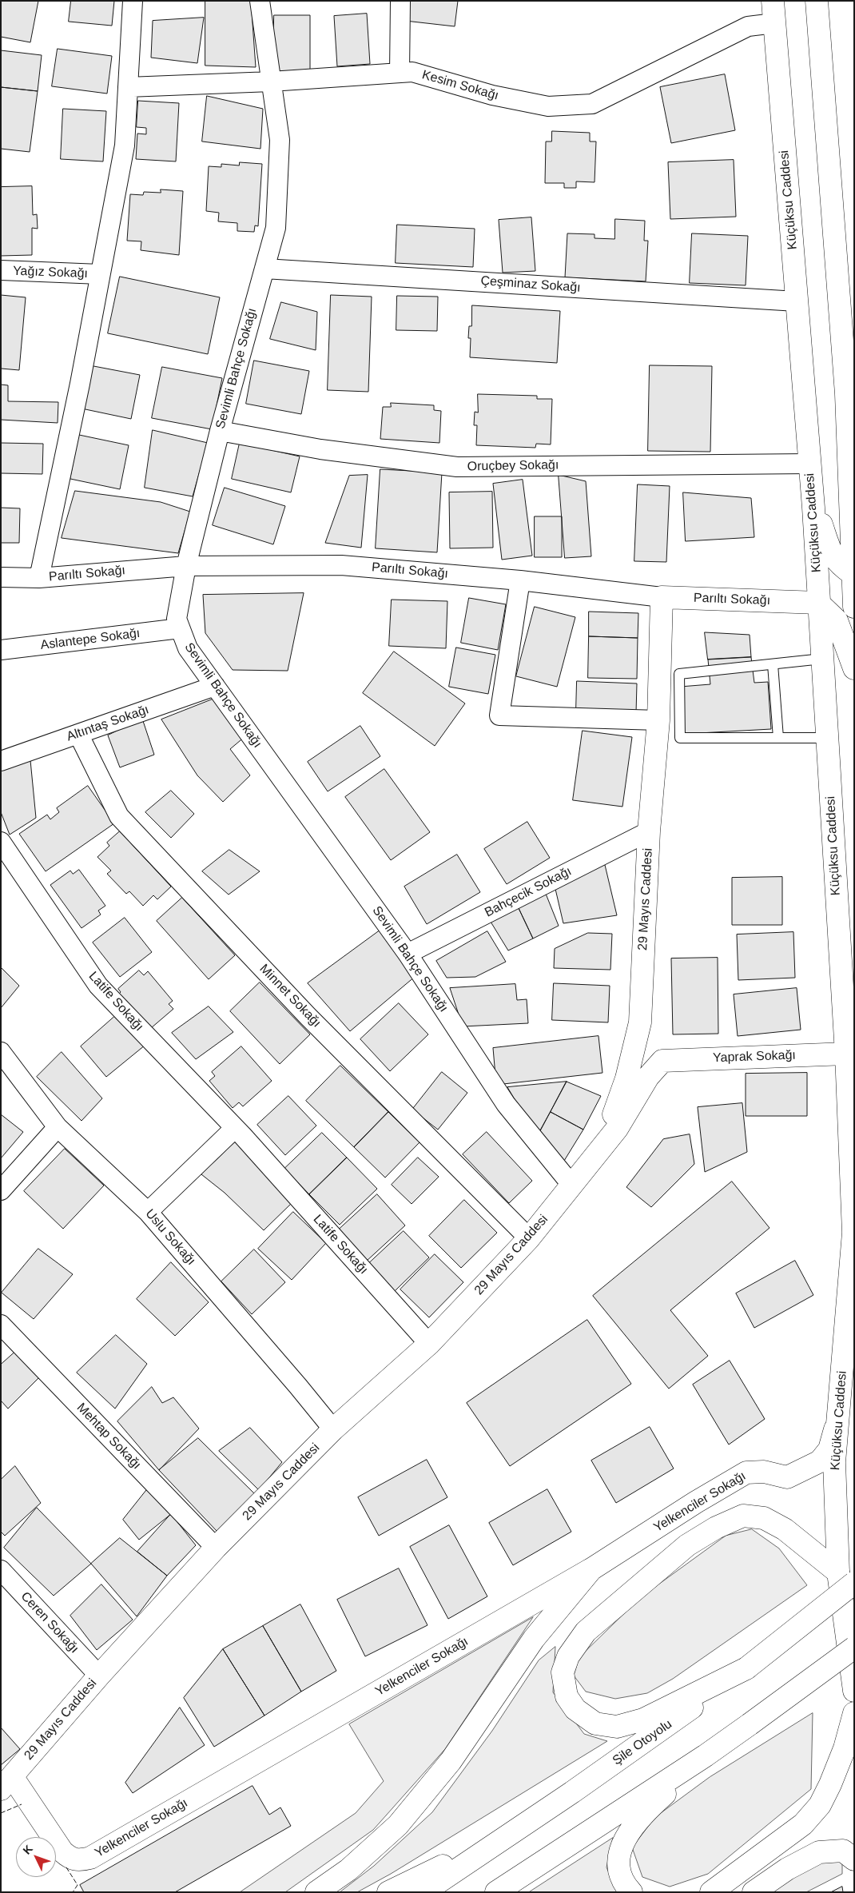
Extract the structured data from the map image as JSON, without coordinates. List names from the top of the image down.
{
  "streets": {
    "main road": [
      "Küçüksu Caddesi",
      "Parıltı Sokağı",
      "29 Mayıs Caddesi",
      "Yaprak Sokağı",
      "Yelkenciler Sokağı",
      "Şile Otoyolu"
    ],
    "street": [
      "Kesim Sokağı",
      "Yağız Sokağı",
      "Çeşminaz Sokağı",
      "Sevimli Bahçe Sokağı",
      "Oruçbey Sokağı",
      "Aslantepe Sokağı",
      "Altıntaş Sokağı",
      "Bahçecik Sokağı",
      "Minnet Sokağı",
      "Latife Sokağı",
      "Uslu Sokağı",
      "Mehtap Sokağı",
      "Ceren Sokağı"
    ]
  },
  "crossings": [
    ["Kesim Sokağı", "Küçüksu Caddesi"],
    ["Kesim Sokağı", "Sevimli Bahçe Sokağı"],
    ["Küçüksu Caddesi", "Çeşminaz Sokağı"],
    ["Küçüksu Caddesi", "Oruçbey Sokağı"],
    ["Küçüksu Caddesi", "Parıltı Sokağı"],
    ["Küçüksu Caddesi", "Yaprak Sokağı"],
    ["Küçüksu Caddesi", "Yelkenciler Sokağı"],
    ["Küçüksu Caddesi", "Şile Otoyolu"],
    ["Çeşminaz Sokağı", "Sevimli Bahçe Sokağı"],
    ["Sevimli Bahçe Sokağı", "Oruçbey Sokağı"],
    ["Sevimli Bahçe Sokağı", "Parıltı Sokağı"],
    ["Sevimli Bahçe Sokağı", "Aslantepe Sokağı"],
    ["Sevimli Bahçe Sokağı", "Altıntaş Sokağı"],
    ["Sevimli Bahçe Sokağı", "Bahçecik Sokağı"],
    ["Sevimli Bahçe Sokağı", "29 Mayıs Caddesi"],
    ["Parıltı Sokağı", "29 Mayıs Caddesi"],
    ["Altıntaş Sokağı", "Minnet Sokağı"],
    ["Bahçecik Sokağı", "29 Mayıs Caddesi"],
    ["29 Mayıs Caddesi", "Minnet Sokağı"],
    ["29 Mayıs Caddesi", "Latife Sokağı"],
    ["29 Mayıs Caddesi", "Yaprak Sokağı"],
    ["29 Mayıs Caddesi", "Uslu Sokağı"],
    ["29 Mayıs Caddesi", "Mehtap Sokağı"],
    ["29 Mayıs Caddesi", "Yelkenciler Sokağı"],
    ["29 Mayıs Caddesi", "Ceren Sokağı"]
  ],
  "north": "top left"
}
